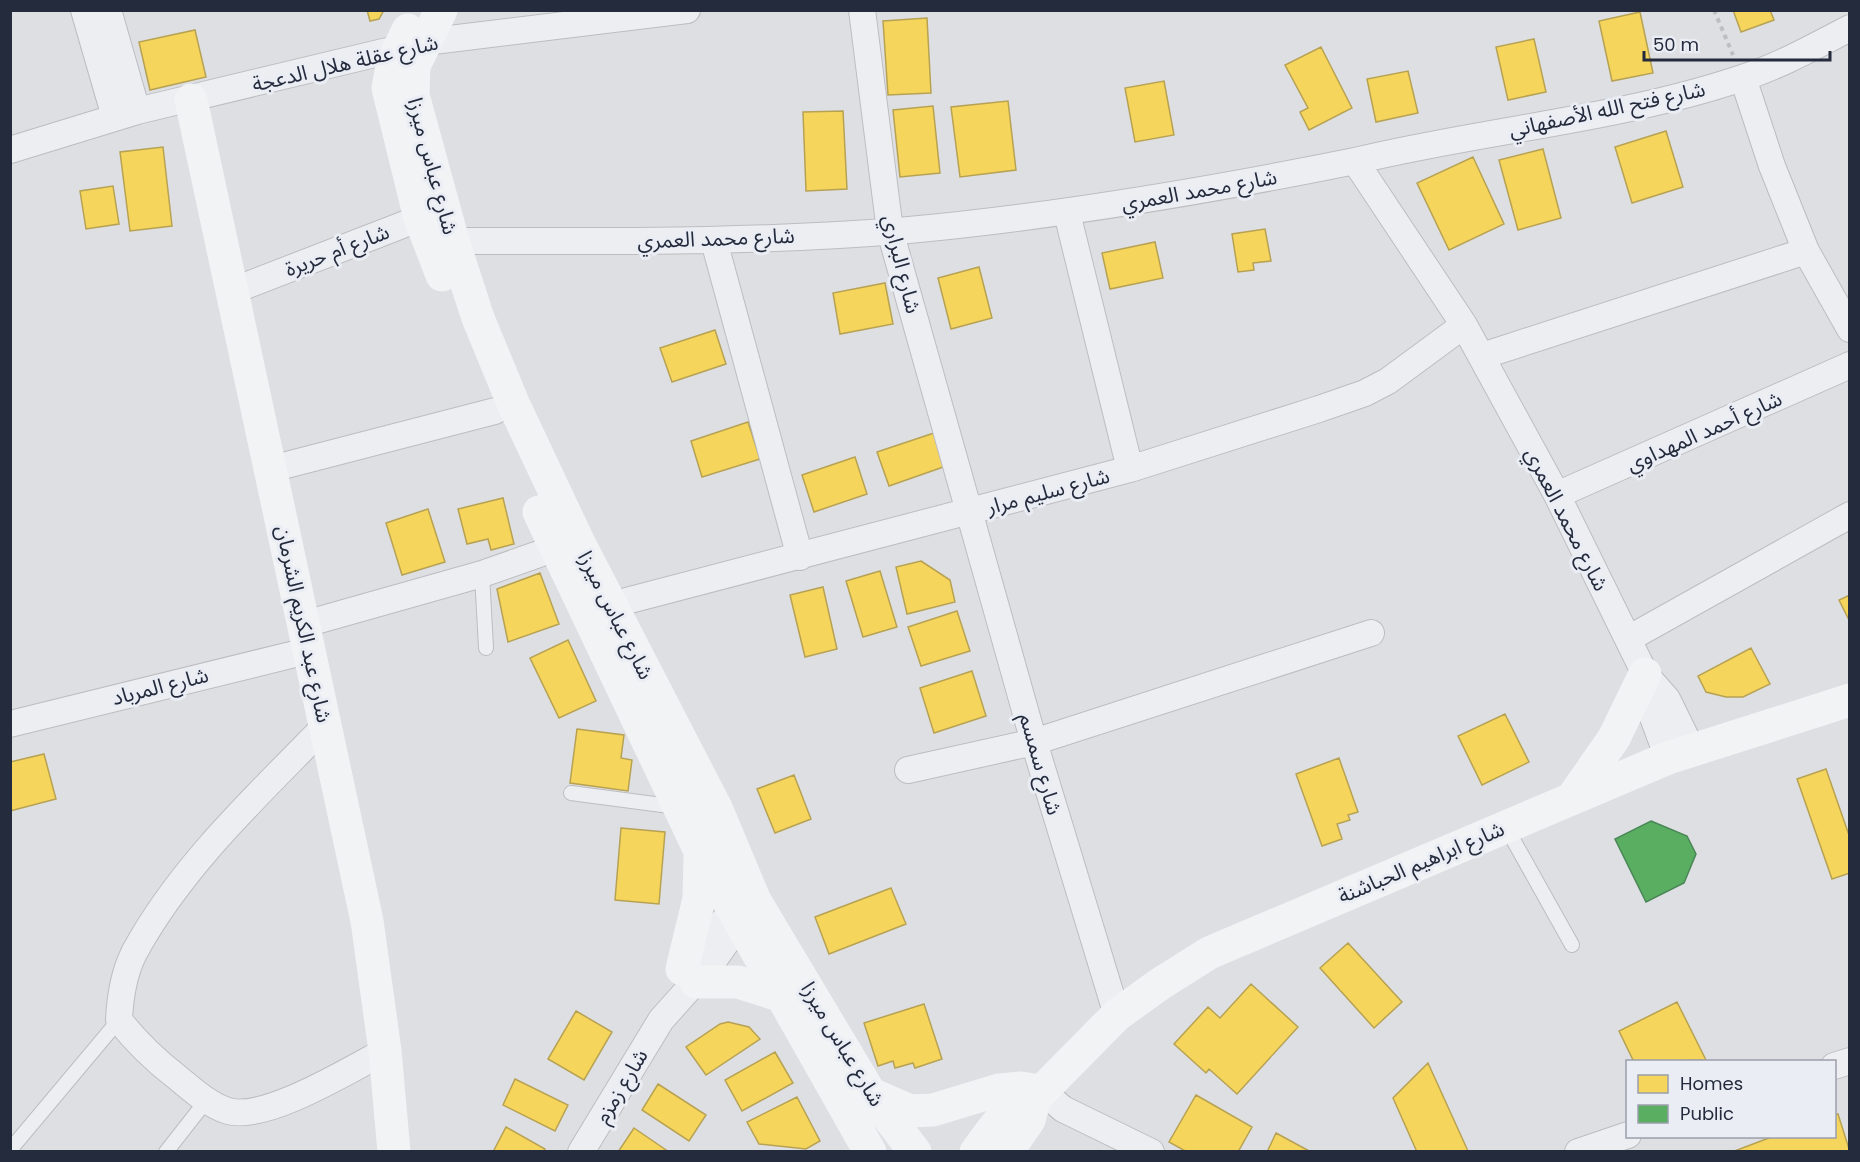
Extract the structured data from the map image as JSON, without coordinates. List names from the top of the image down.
{
  "streets": {
    "street": [
      "شارع عقلة هلال الدعجة",
      "شارع فتح الله الأصفهاني",
      "شارع عباس ميرزا",
      "شارع محمد العمري",
      "شارع أم حريرة",
      "شارع البراري",
      "شارع أحمد المهداوي",
      "شارع سليم مرار",
      "شارع عبد الكريم الشرمان",
      "شارع المرباد",
      "شارع سمسم",
      "شارع ابراهيم الحباشنة",
      "شارع زمزم"
    ]
  },
  "crossings": [
    ["شارع عقلة هلال الدعجة", "شارع عباس ميرزا"],
    ["شارع عقلة هلال الدعجة", "شارع عبد الكريم الشرمان"],
    ["شارع فتح الله الأصفهاني", "شارع محمد العمري"],
    ["شارع عباس ميرزا", "شارع محمد العمري"],
    ["شارع عباس ميرزا", "شارع أم حريرة"],
    ["شارع عباس ميرزا", "شارع سليم مرار"],
    ["شارع عباس ميرزا", "شارع المرباد"],
    ["شارع عباس ميرزا", "شارع زمزم"],
    ["شارع محمد العمري", "شارع البراري"],
    ["شارع محمد العمري", "شارع أحمد المهداوي"],
    ["شارع محمد العمري", "شارع سليم مرار"],
    ["شارع محمد العمري", "شارع ابراهيم الحباشنة"],
    ["شارع أم حريرة", "شارع عبد الكريم الشرمان"],
    ["شارع البراري", "شارع سليم مرار"],
    ["شارع البراري", "شارع سمسم"],
    ["شارع سليم مرار", "شارع سمسم"],
    ["شارع عبد الكريم الشرمان", "شارع المرباد"],
    ["شارع سمسم", "شارع ابراهيم الحباشنة"]
  ],
  "legend": ["Homes", "Public"],
  "scale_bar": "50 m"
}
